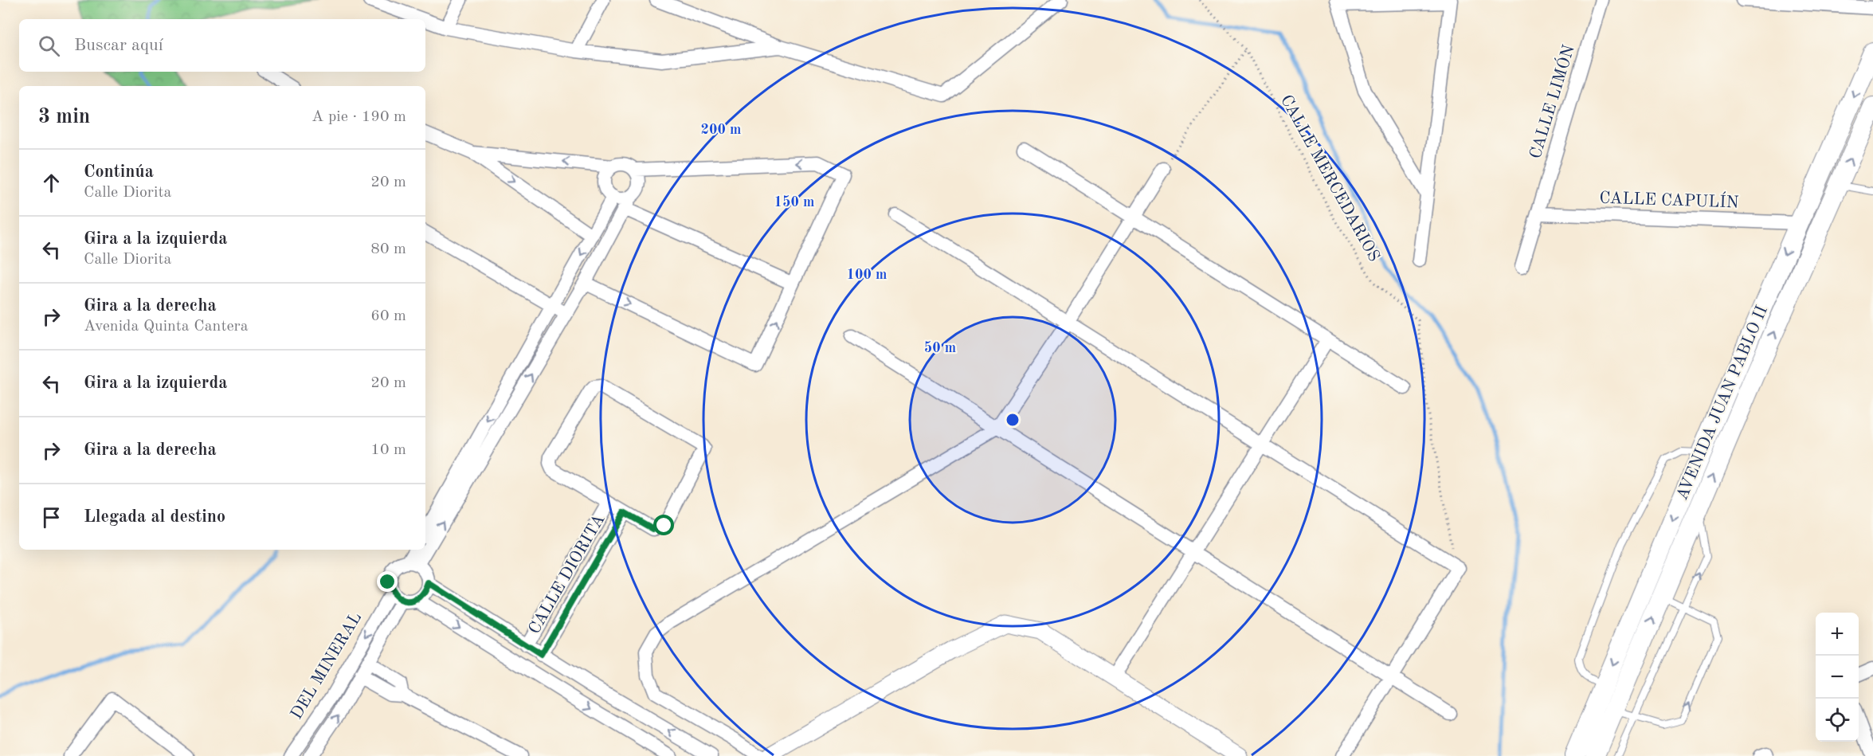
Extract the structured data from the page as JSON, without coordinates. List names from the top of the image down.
{
  "streets": {
    "main road": ["AVENIDA JUAN PABLO II"],
    "street": [
      "CALLE LIMÓN",
      "CALLE CAPULÍN",
      "CALLE DIORITA",
      "DEL MINERAL"
    ],
    "path": ["CALLE MERCEDARIOS"]
  },
  "crossings": [
    ["CALLE LIMÓN", "CALLE CAPULÍN"],
    ["CALLE CAPULÍN", "AVENIDA JUAN PABLO II"]
  ],
  "page": {
    "search": "Buscar aquí",
    "heading": ["3 min", "A pie · 190 m"],
    "list": [
      ["Continúa", "Calle Diorita", "20 m"],
      ["Gira a la izquierda", "Calle Diorita", "80 m"],
      ["Gira a la derecha", "Avenida Quinta Cantera", "60 m"],
      ["Gira a la izquierda", "20 m"],
      ["Gira a la derecha", "10 m"],
      "Llegada al destino"
    ],
    "map_buttons": ["+", "−"]
  },
  "rings": [
    "200 m",
    "150 m",
    "100 m",
    "50 m"
  ]
}
